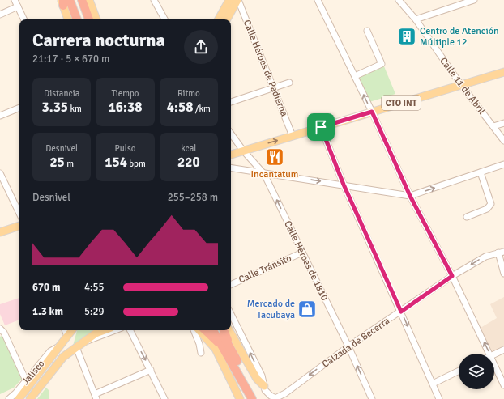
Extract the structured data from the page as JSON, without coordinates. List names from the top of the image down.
{
  "streets": {
    "main road": ["CTO INT"],
    "street": [
      "Calle Héroes de Padierna",
      "Calle 11 de Abril",
      "Calle Héroes de 1810",
      "Calle Tránsito",
      "Calzada de Becerra",
      "Jalisco"
    ]
  },
  "crossings": [
    ["Calle Héroes de Padierna", "CTO INT"],
    ["Calle 11 de Abril", "CTO INT"],
    ["CTO INT", "Calle Héroes de 1810"],
    ["Calle Héroes de 1810", "Calle Tránsito"],
    ["Calle Héroes de 1810", "Calzada de Becerra"]
  ],
  "one_way": ["Calle Héroes de 1810", "Calzada de Becerra"],
  "places": {
    "building": ["Centro de Atención Múltiple 12"],
    "restaurant": ["Incantatum"],
    "shop": ["Mercado de Tacubaya"]
  },
  "page": {
    "heading": ["Carrera nocturna", "21:17 · 5 × 670 m"],
    "stats": [
      ["Distancia", "3.35 km"],
      ["Tiempo", "16:38"],
      ["Ritmo", "4:58 /km"],
      ["Desnivel", "25 m"],
      ["Pulso", "154 bpm"],
      ["kcal", "220"]
    ],
    "chart": ["Desnivel", "255–258 m"],
    "list": [
      {
        "name": "670 m",
        "note": "4:55"
      },
      {
        "name": "1.3 km",
        "note": "5:29"
      }
    ]
  }
}
